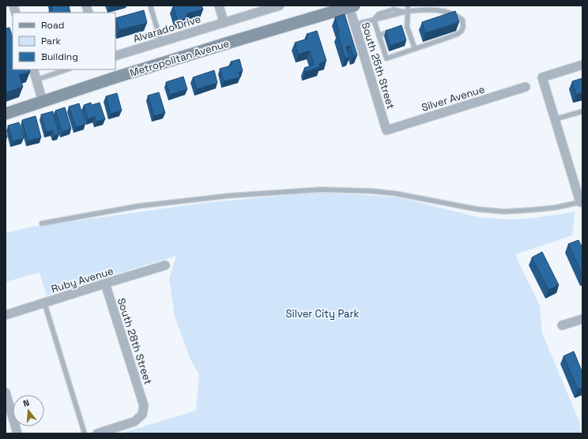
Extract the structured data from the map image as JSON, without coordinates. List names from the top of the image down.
{
  "streets": {
    "main road": ["Metropolitan Avenue"],
    "street": [
      "Alvarado Drive",
      "South 25th Street",
      "Silver Avenue",
      "Ruby Avenue",
      "South 28th Street"
    ]
  },
  "crossings": [
    ["Metropolitan Avenue", "South 25th Street"],
    ["South 25th Street", "Silver Avenue"],
    ["Ruby Avenue", "South 28th Street"]
  ],
  "parks": ["Silver City Park"],
  "legend": ["Road", "Park", "Building"],
  "north": "top"
}
